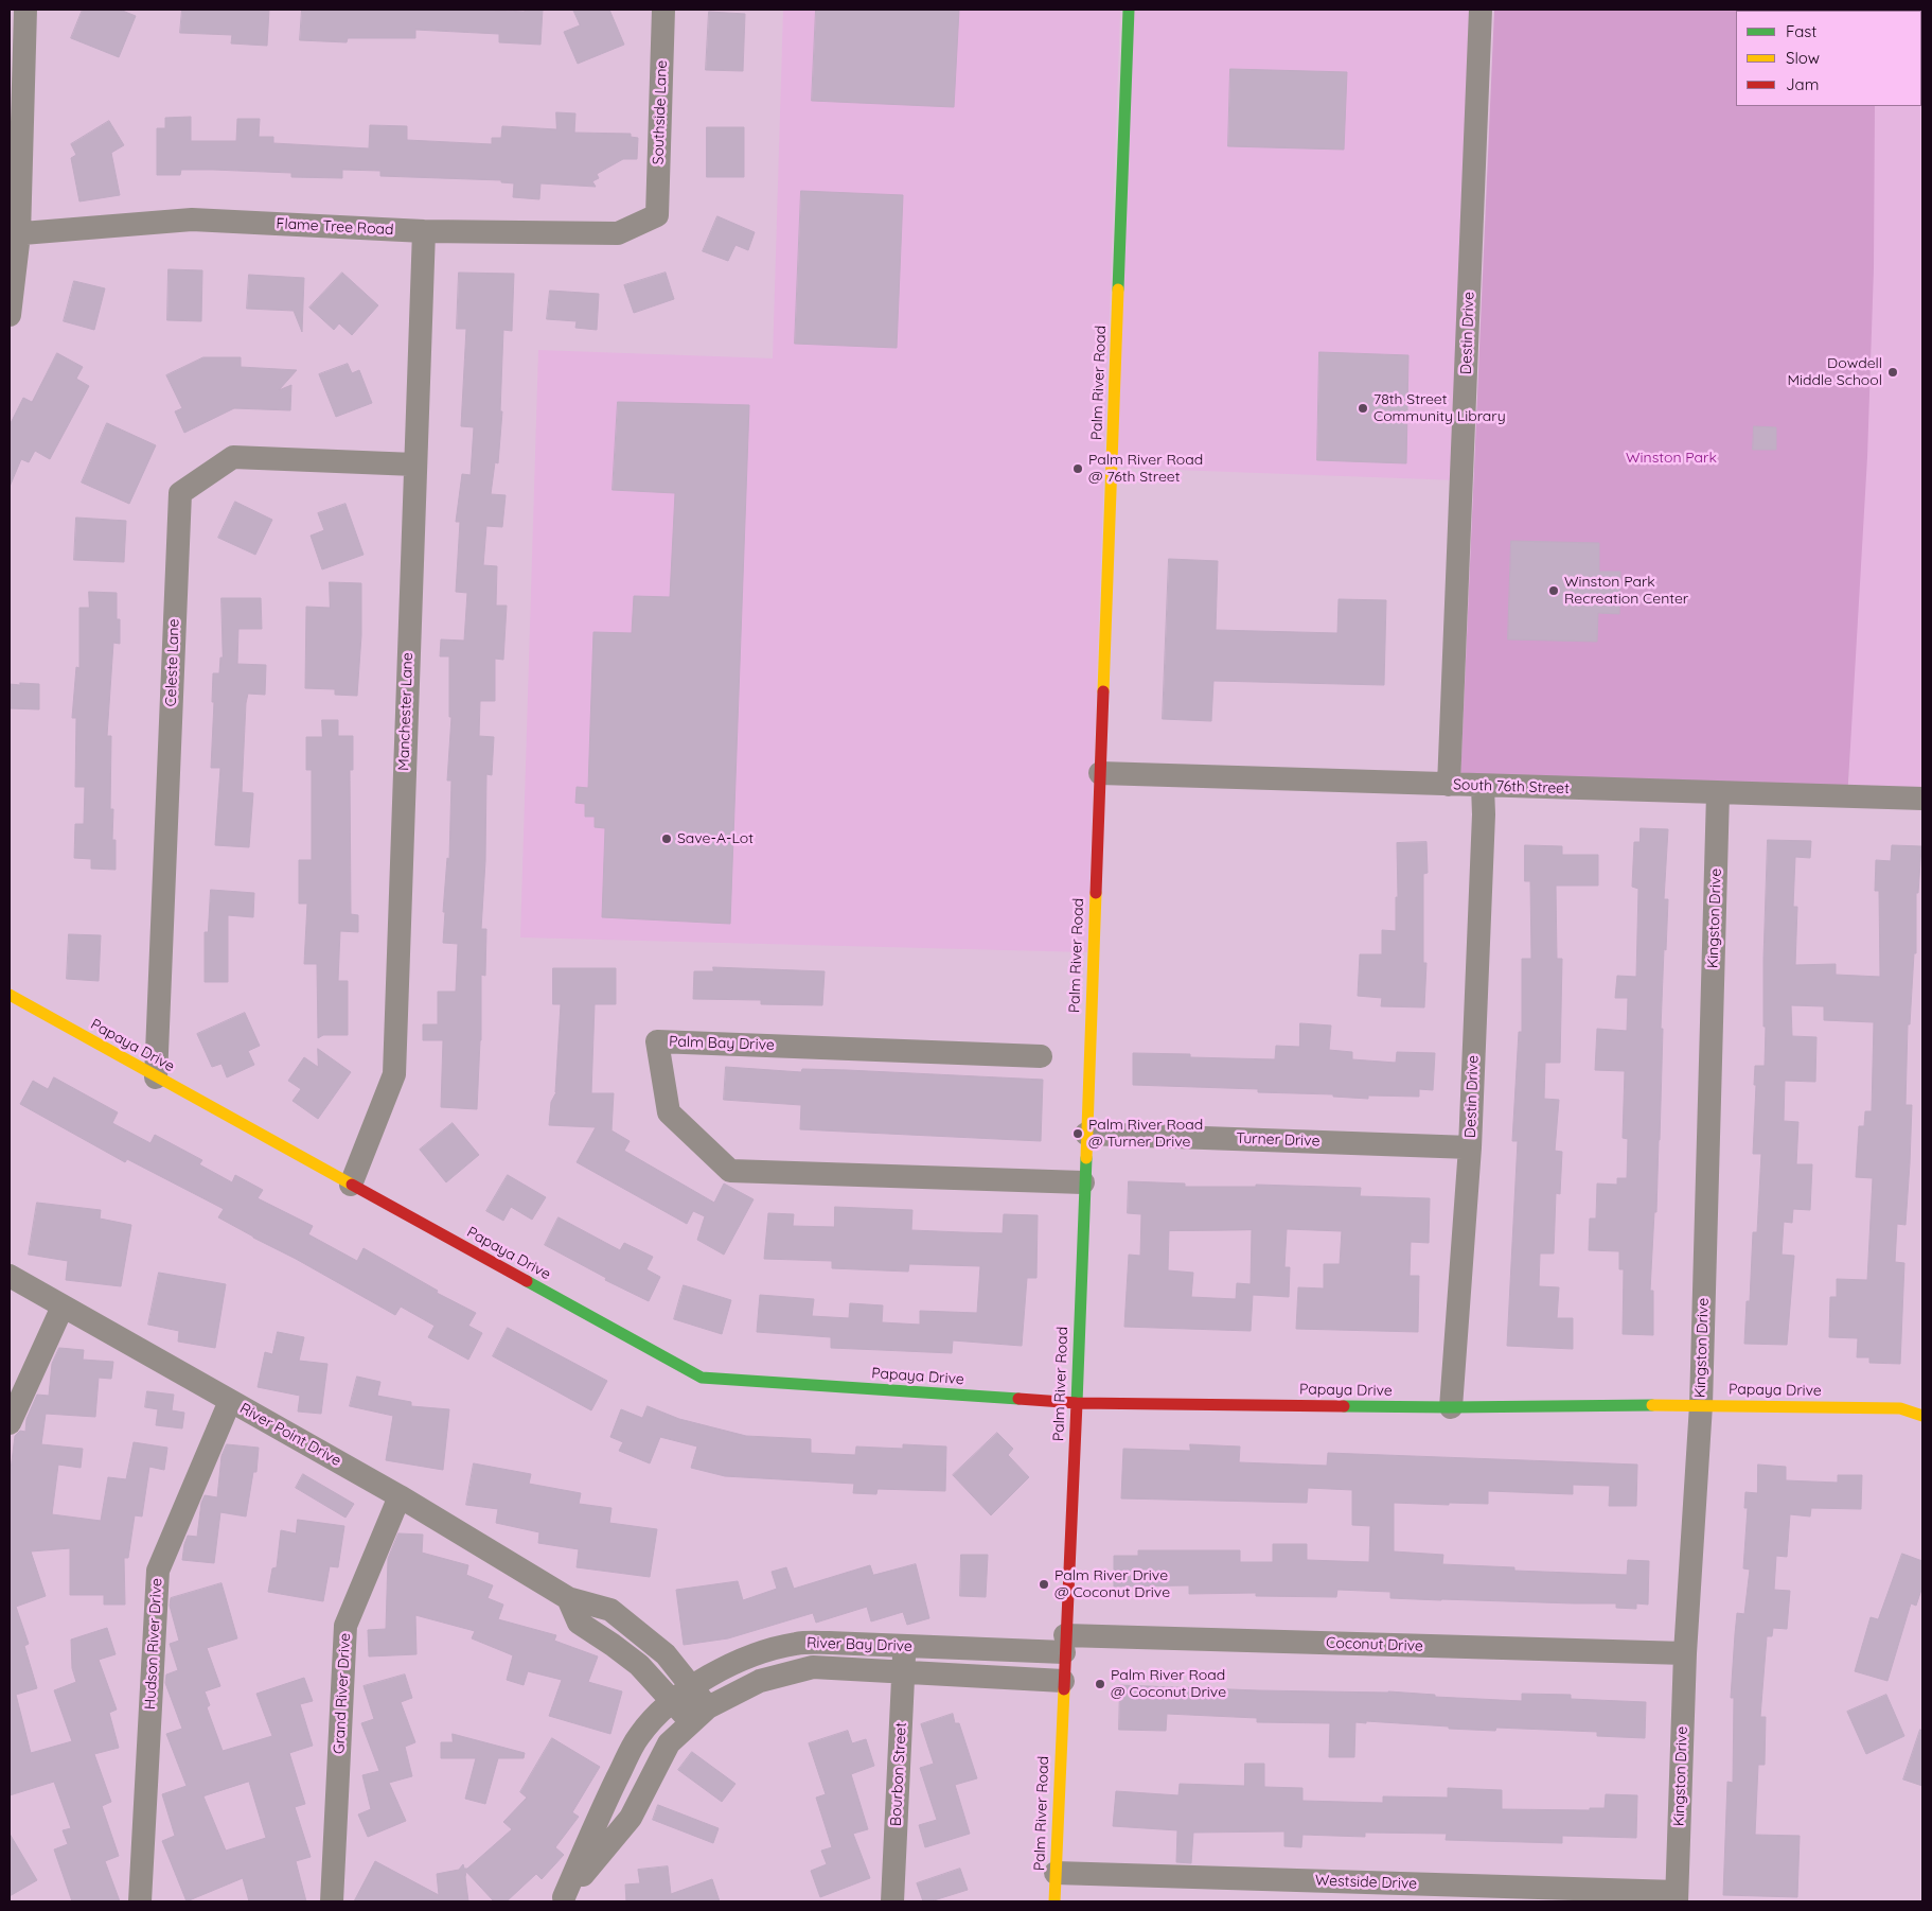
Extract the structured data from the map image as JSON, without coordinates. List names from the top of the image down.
{
  "streets": {
    "street": [
      "Southside Lane",
      "Flame Tree Road",
      "Destin Drive",
      "Palm River Road",
      "Celeste Lane",
      "Manchester Lane",
      "South 76th Street",
      "Kingston Drive",
      "Palm Bay Drive",
      "Papaya Drive",
      "Turner Drive",
      "River Point Drive",
      "Hudson River Drive",
      "River Bay Drive",
      "Coconut Drive",
      "Grand River Drive",
      "Bourbon Street",
      "Westside Drive"
    ]
  },
  "crossings": [
    ["Southside Lane", "Flame Tree Road"],
    ["Flame Tree Road", "Manchester Lane"],
    ["Destin Drive", "South 76th Street"],
    ["Destin Drive", "Papaya Drive"],
    ["Destin Drive", "Turner Drive"],
    ["Palm River Road", "South 76th Street"],
    ["Palm River Road", "Palm Bay Drive"],
    ["Palm River Road", "Papaya Drive"],
    ["Palm River Road", "Turner Drive"],
    ["Palm River Road", "River Bay Drive"],
    ["Palm River Road", "Coconut Drive"],
    ["Palm River Road", "Westside Drive"],
    ["Celeste Lane", "Manchester Lane"],
    ["Celeste Lane", "Papaya Drive"],
    ["Manchester Lane", "Papaya Drive"],
    ["South 76th Street", "Kingston Drive"],
    ["Kingston Drive", "Papaya Drive"],
    ["Kingston Drive", "Coconut Drive"],
    ["Kingston Drive", "Westside Drive"],
    ["River Point Drive", "Hudson River Drive"],
    ["River Point Drive", "River Bay Drive"],
    ["River Point Drive", "Grand River Drive"],
    ["River Bay Drive", "Coconut Drive"],
    ["River Bay Drive", "Bourbon Street"]
  ],
  "parks": ["Winston Park"],
  "places": [
    "Dowdell Middle School",
    "78th Street Community Library",
    "Palm River Road @ 76th Street",
    "Winston Park Recreation Center",
    "Save-A-Lot",
    "Palm River Road @ Turner Drive",
    "Palm River Drive @ Coconut Drive",
    "Palm River Road @ Coconut Drive"
  ],
  "legend": ["Fast", "Slow", "Jam"]
}
